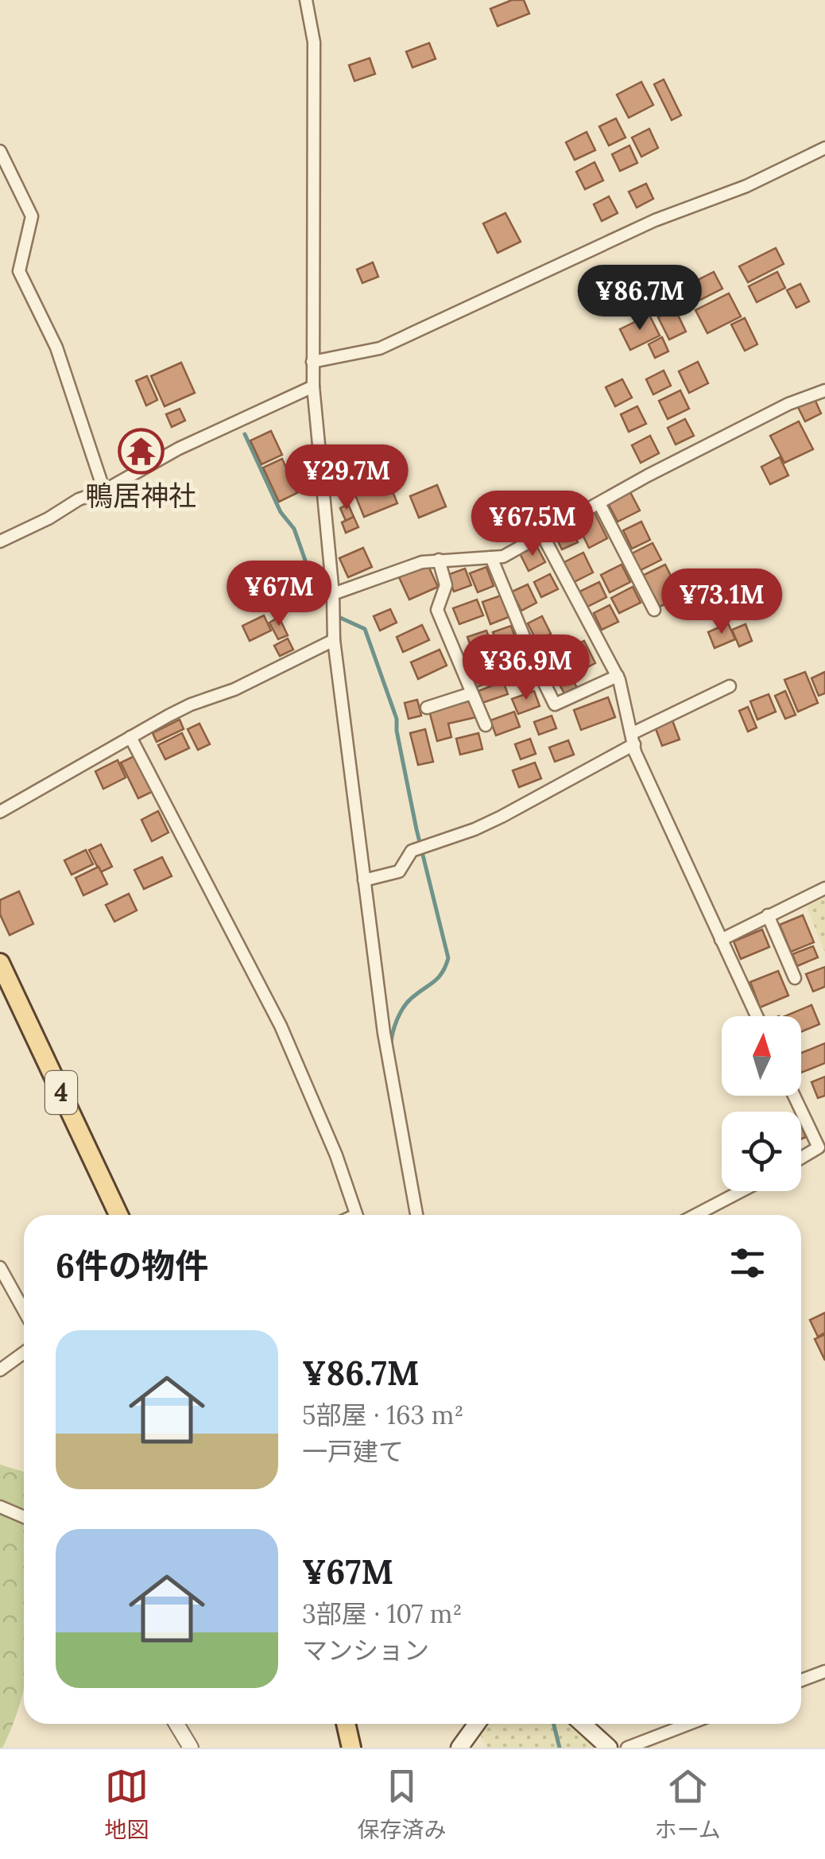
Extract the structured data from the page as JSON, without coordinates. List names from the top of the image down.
{
  "streets": {
    "main road": ["4"]
  },
  "places": {
    "temple": ["鴨居神社"]
  },
  "north": "top",
  "page": {
    "price": [
      "¥86.7M",
      "¥29.7M",
      "¥67.5M",
      "¥67M",
      "¥73.1M",
      "¥36.9M"
    ],
    "heading": "6件の物件",
    "list": [
      {
        "name": "¥86.7M",
        "note": "5部屋 · 163 m² · 一戸建て"
      },
      {
        "name": "¥67M",
        "note": "3部屋 · 107 m² · マンション"
      }
    ],
    "tabs": ["地図", "保存済み", "ホーム"]
  }
}
